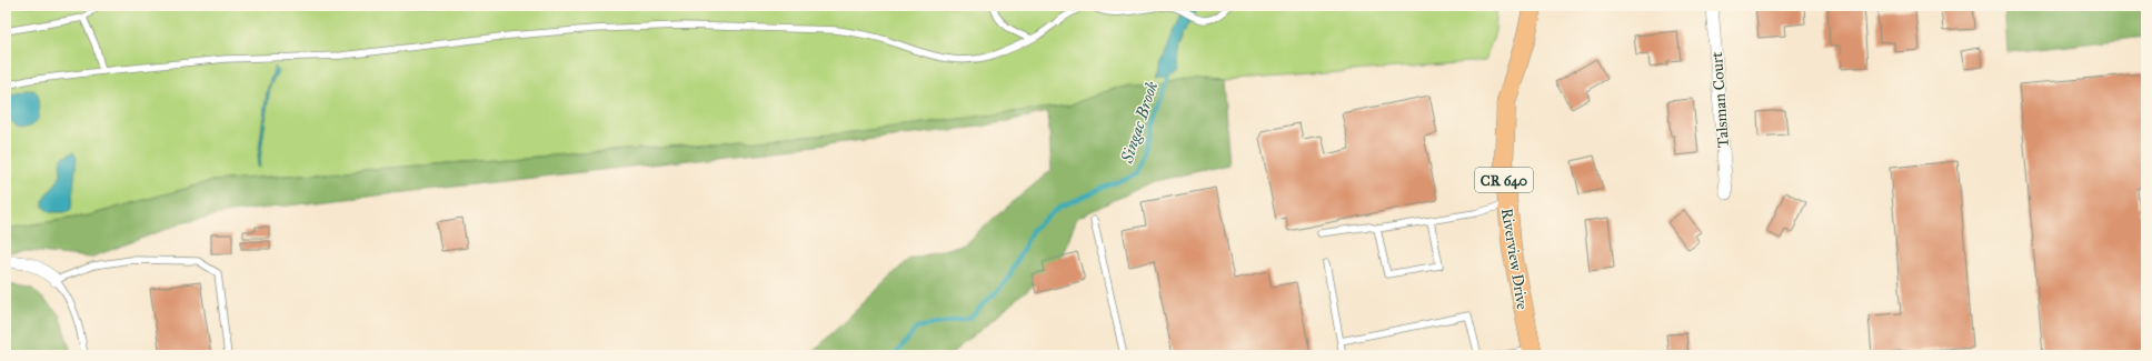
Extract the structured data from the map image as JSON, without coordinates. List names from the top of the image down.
{
  "streets": {
    "main road": ["CR 640", "Riverview Drive"],
    "street": ["Talsman Court"]
  },
  "water": ["Singac Brook"]
}
